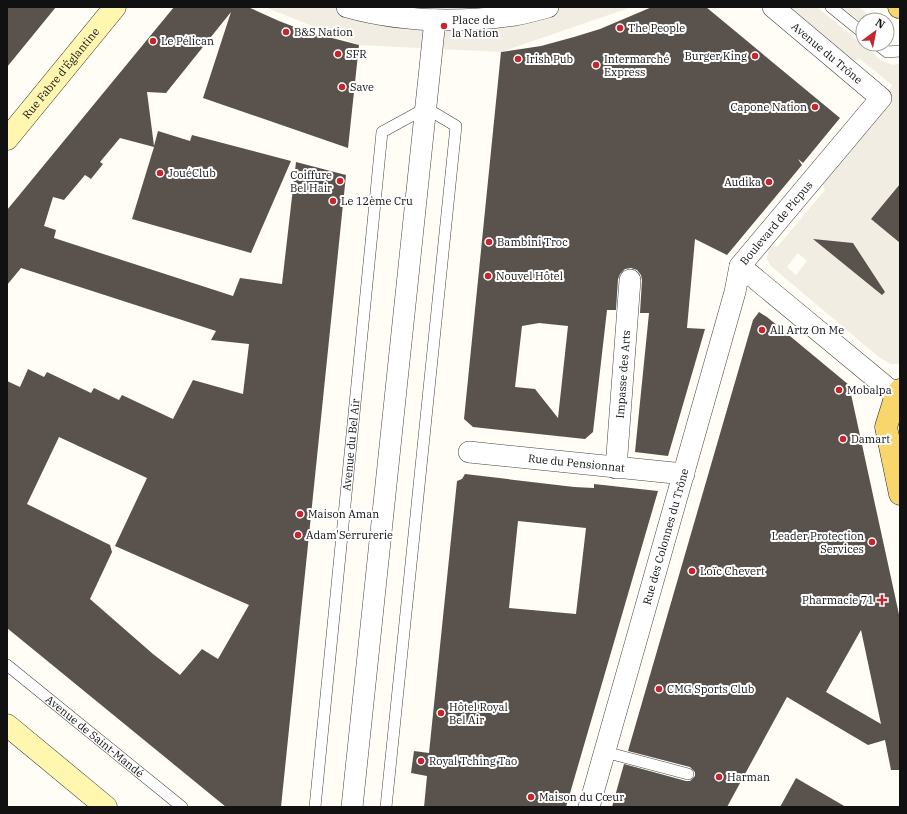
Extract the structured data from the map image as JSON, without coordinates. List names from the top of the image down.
{
  "streets": {
    "main road": ["Boulevard de Picpus"],
    "street": [
      "Avenue du Trône",
      "Rue Fabre d'Églantine",
      "Impasse des Arts",
      "Rue du Pensionnat",
      "Rue des Colonnes du Trône"
    ],
    "lane": ["Avenue du Bel Air", "Avenue de Saint-Mandé"]
  },
  "crossings": [
    ["Avenue du Trône", "Boulevard de Picpus"],
    ["Boulevard de Picpus", "Rue des Colonnes du Trône"],
    ["Impasse des Arts", "Rue du Pensionnat"],
    ["Rue du Pensionnat", "Rue des Colonnes du Trône"]
  ],
  "places": {
    "other": [
      "Place de la Nation",
      "The People",
      "B&S Nation",
      "Le Pélican",
      "SFR",
      "Burger King",
      "Irish Pub",
      "Intermarché Express",
      "Save",
      "Capone Nation",
      "JouéClub",
      "Coiffure Bel Hair",
      "Audika",
      "Le 12ème Cru",
      "Bambini Troc",
      "Nouvel Hôtel",
      "All Artz On Me",
      "Mobalpa",
      "Damart",
      "Maison Aman",
      "Adam'Serrurerie",
      "Leader Protection Services",
      "Loïc Chevert",
      "CMG Sports Club",
      "Hôtel Royal Bel Air",
      "Royal Tching Tao",
      "Harman",
      "Maison du Cœur"
    ],
    "health": ["Pharmacie 71"]
  },
  "north": "top right"
}
